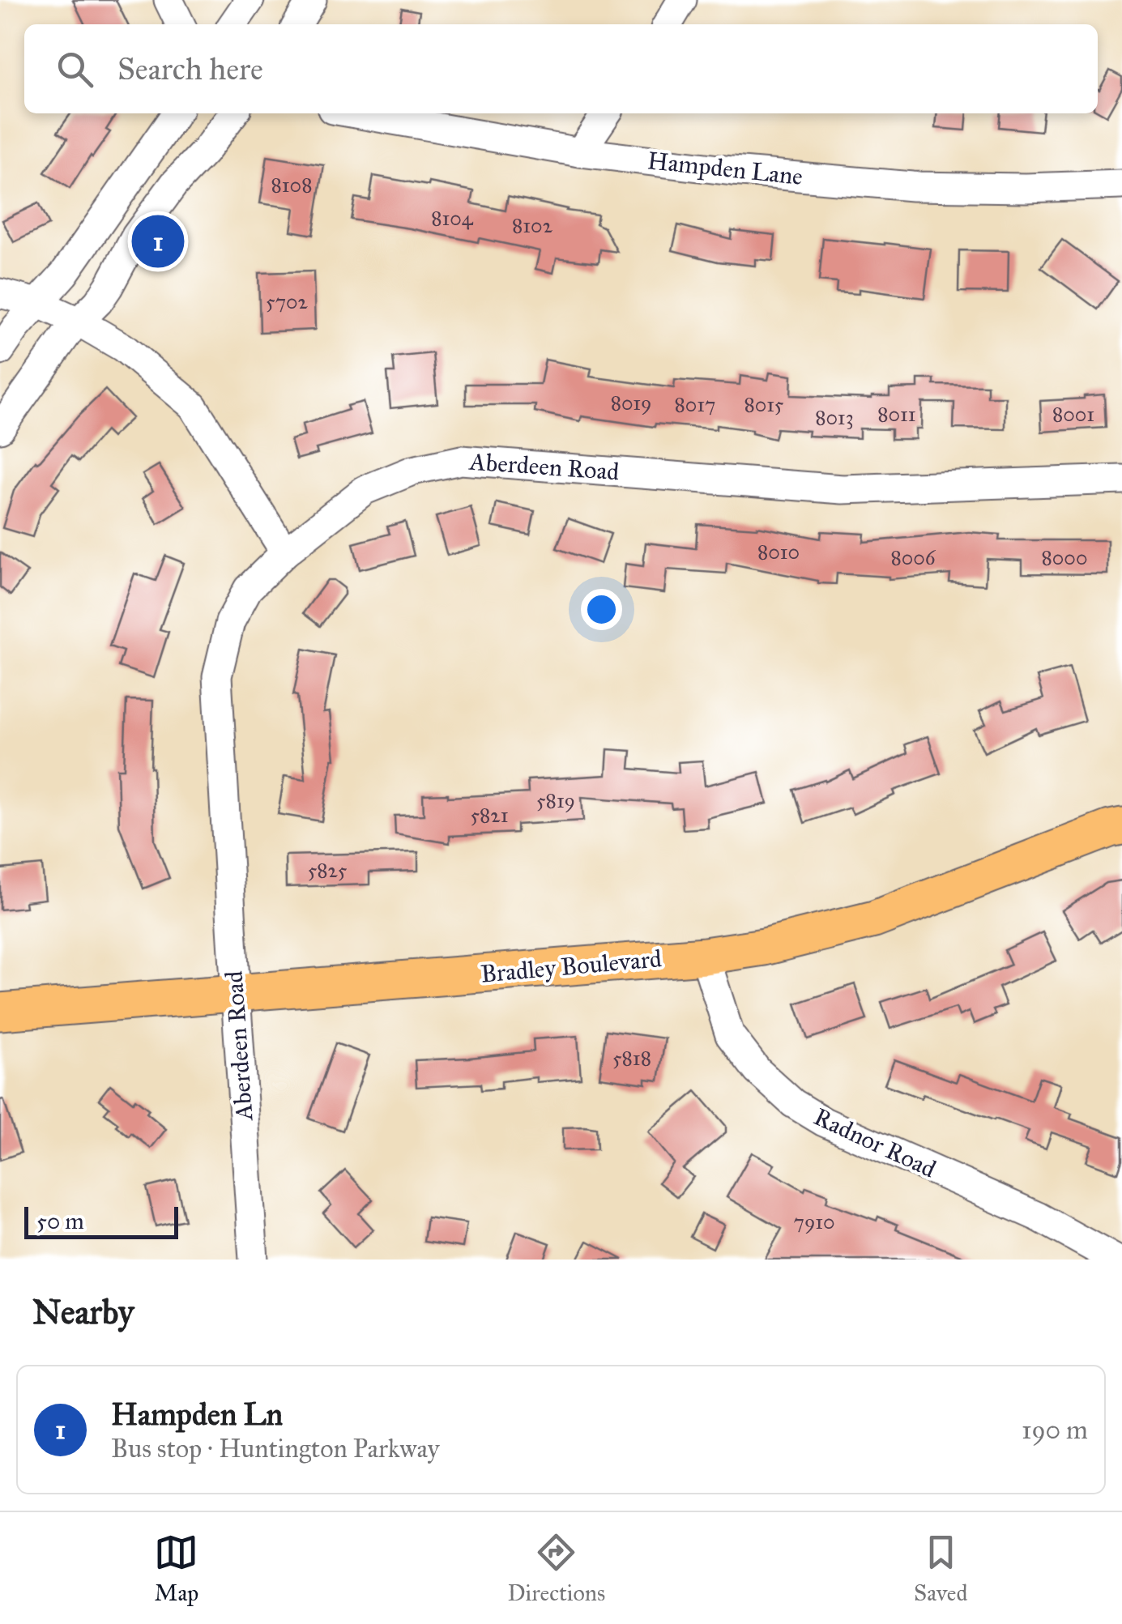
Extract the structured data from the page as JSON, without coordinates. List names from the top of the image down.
{
  "streets": {
    "main road": ["Bradley Boulevard"],
    "street": ["Hampden Lane", "Aberdeen Road", "Radnor Road"]
  },
  "crossings": [
    ["Aberdeen Road", "Bradley Boulevard"],
    ["Bradley Boulevard", "Radnor Road"]
  ],
  "house_numbers": [
    "8108",
    "8104",
    "8102",
    "5702",
    "8019",
    "8017",
    "8015",
    "8011",
    "8001",
    "8013",
    "8010",
    "8006",
    "8000",
    "5819",
    "5821",
    "5825",
    "5818",
    "7910"
  ],
  "scale_bar": "50 m",
  "page": {
    "search": "Search here",
    "pins": "1",
    "scale": "50 m",
    "heading": "Nearby",
    "list": [
      {
        "mark": "1",
        "name": "Hampden Ln",
        "note": "Bus stop · Huntington Parkway",
        "value": "190 m"
      }
    ],
    "nav": ["Map", "Directions", "Saved"]
  }
}
